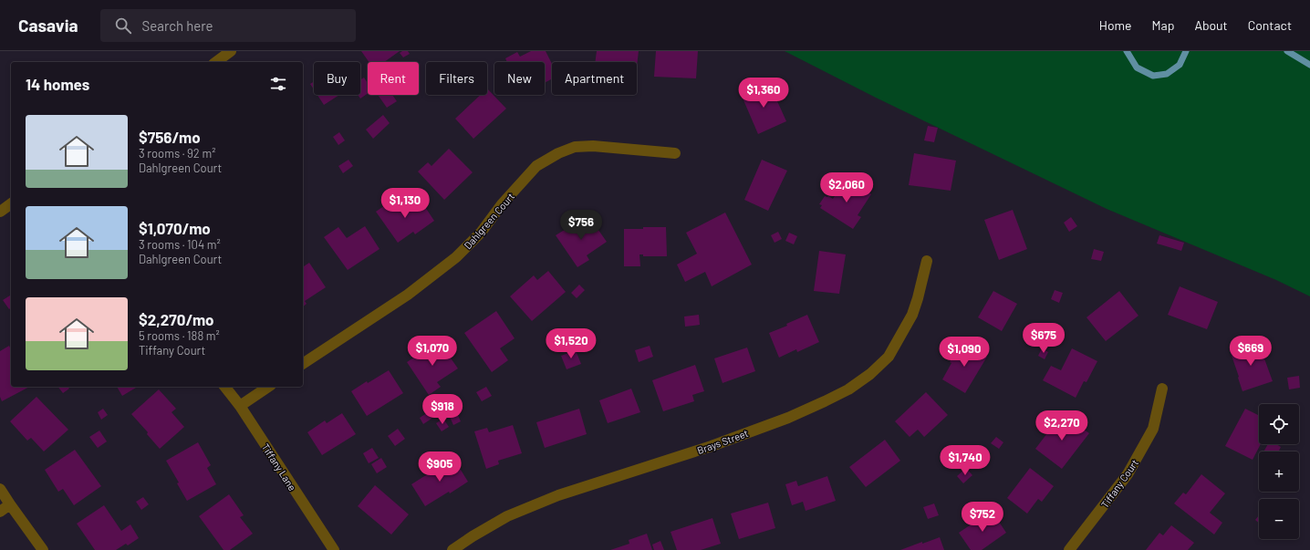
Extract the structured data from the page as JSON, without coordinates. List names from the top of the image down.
{
  "streets": {
    "street": [
      "Dahlgreen Court",
      "Brays Street",
      "Tiffany Lane",
      "Tiffany Court"
    ]
  },
  "page": {
    "header": "Casavia",
    "search": "Search here",
    "nav": [
      "Home",
      "Map",
      "About",
      "Contact"
    ],
    "chip": [
      "Buy",
      "Rent",
      "Filters",
      "New",
      "Apartment"
    ],
    "heading": "14 homes",
    "price": [
      "$1,360",
      "$2,060",
      "$1,130",
      "$756",
      "$675",
      "$1,520",
      "$1,070",
      "$669",
      "$1,090",
      "$918",
      "$2,270",
      "$1,740",
      "$905",
      "$752"
    ],
    "list": [
      {
        "name": "$756/mo",
        "note": "3 rooms · 92 m² · Dahlgreen Court"
      },
      {
        "name": "$1,070/mo",
        "note": "3 rooms · 104 m² · Dahlgreen Court"
      },
      {
        "name": "$2,270/mo",
        "note": "5 rooms · 188 m² · Tiffany Court"
      }
    ],
    "map_buttons": ["+", "−"]
  }
}
